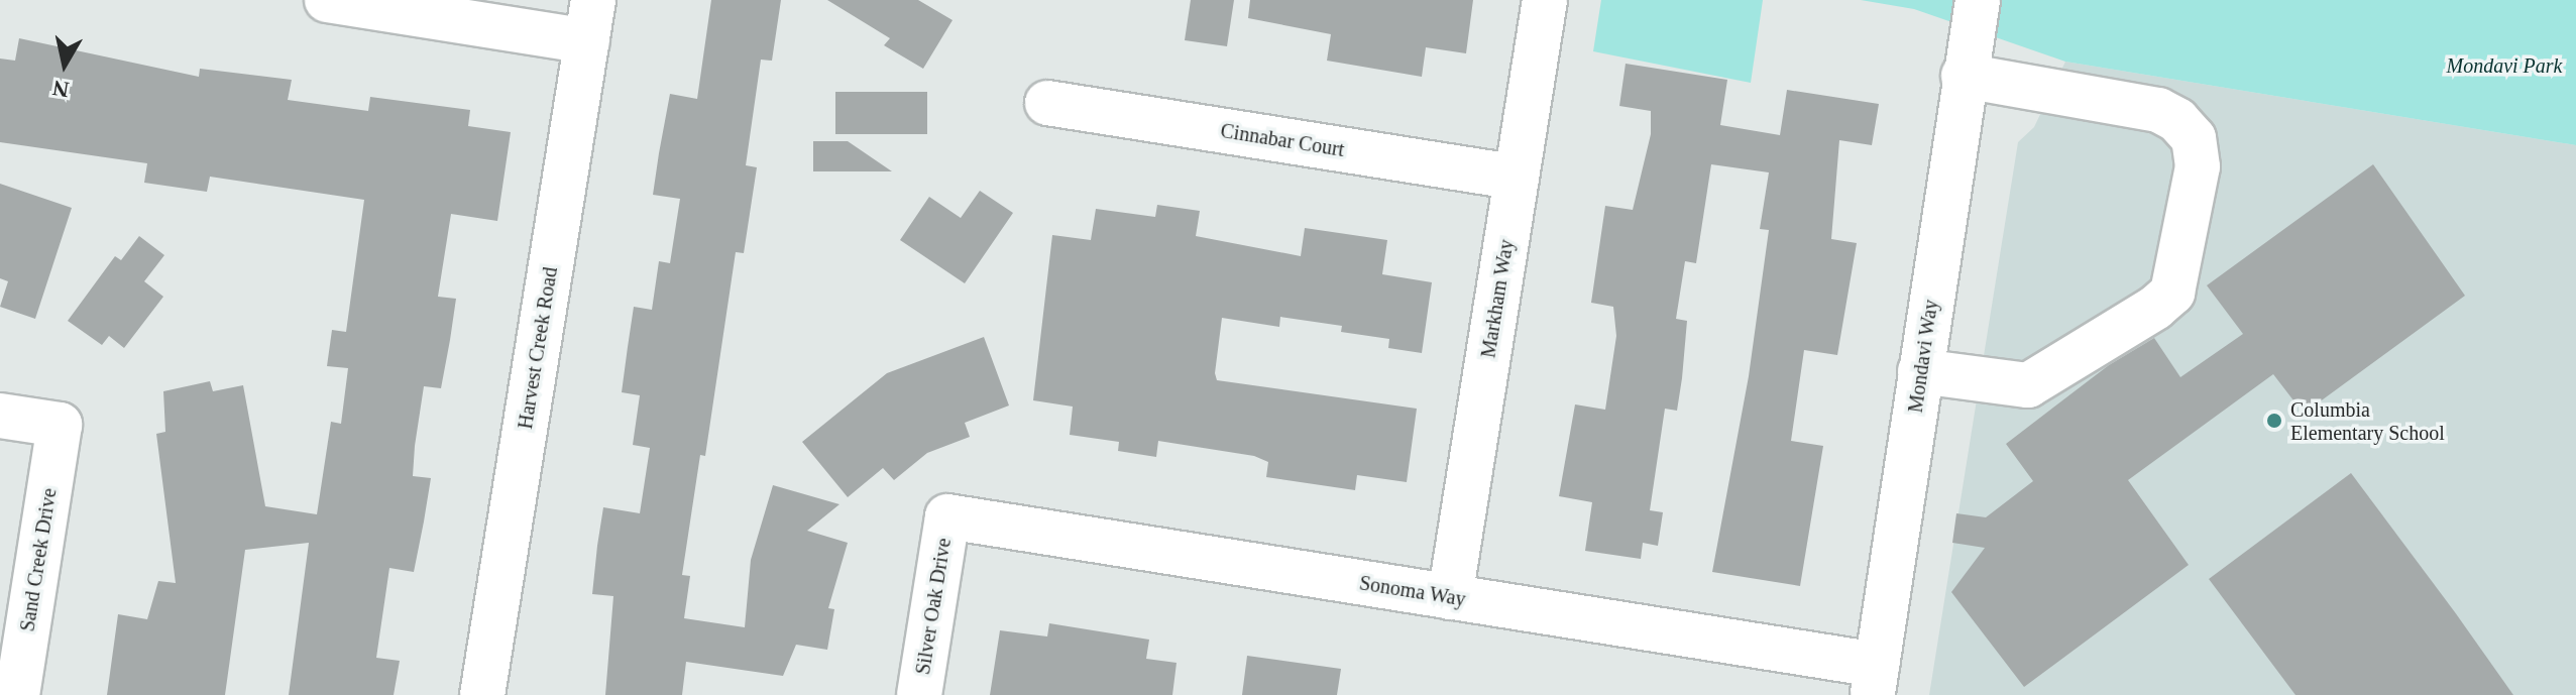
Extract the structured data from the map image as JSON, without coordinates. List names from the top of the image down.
{
  "streets": {
    "street": [
      "Cinnabar Court",
      "Markham Way",
      "Harvest Creek Road",
      "Mondavi Way",
      "Sand Creek Drive",
      "Sonoma Way",
      "Silver Oak Drive"
    ]
  },
  "crossings": [
    ["Cinnabar Court", "Markham Way"],
    ["Markham Way", "Sonoma Way"],
    ["Mondavi Way", "Sonoma Way"],
    ["Sonoma Way", "Silver Oak Drive"]
  ],
  "parks": ["Mondavi Park"],
  "places": ["Columbia Elementary School"],
  "north": "bottom"
}
